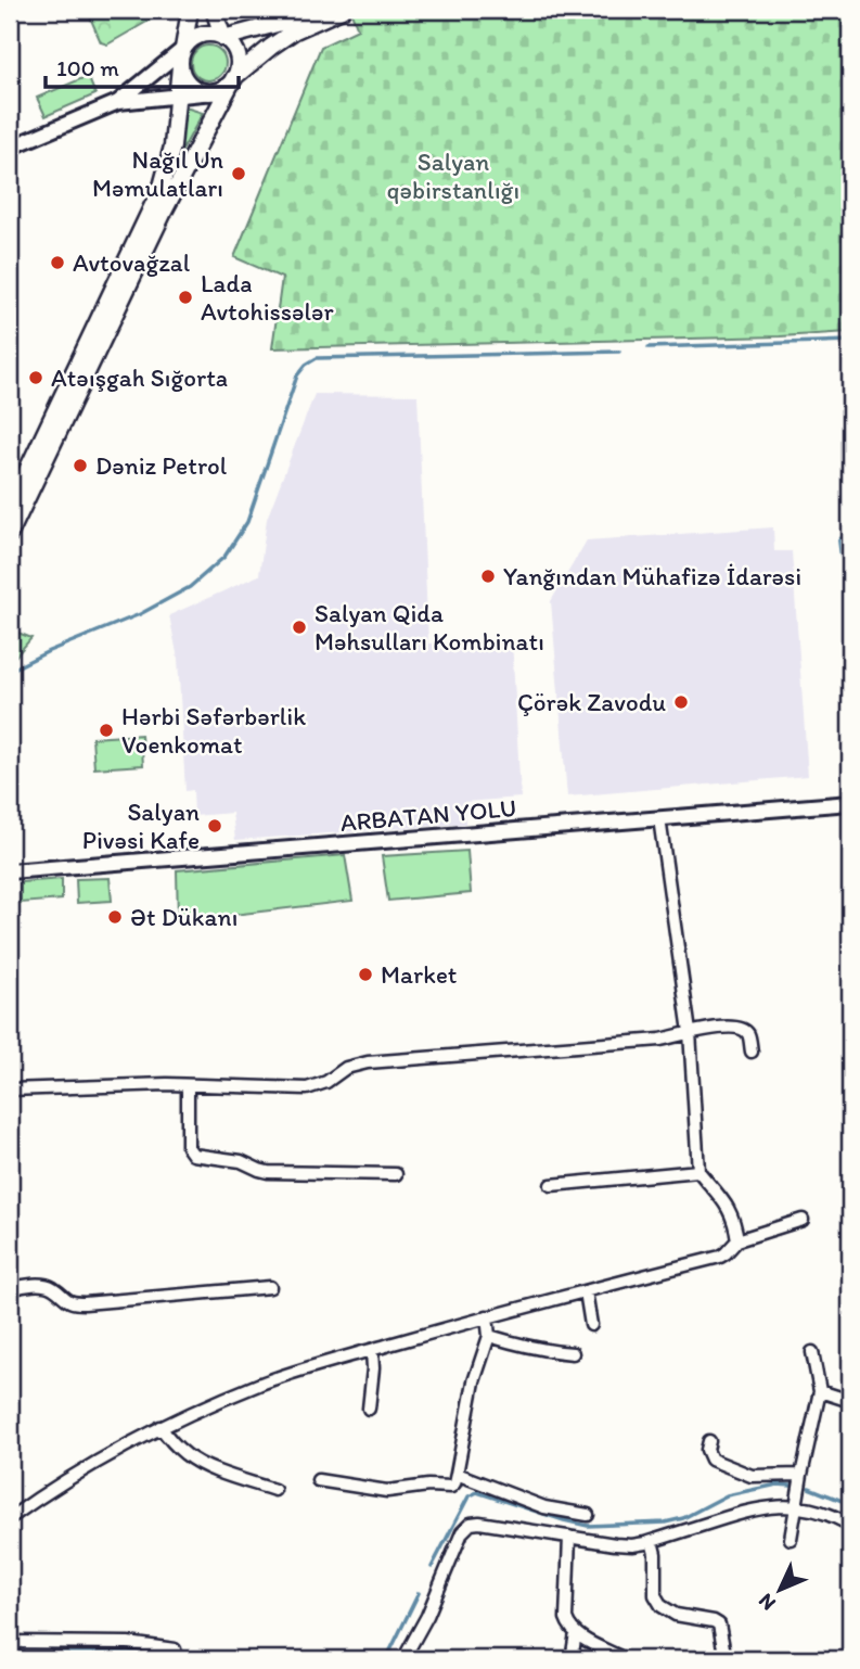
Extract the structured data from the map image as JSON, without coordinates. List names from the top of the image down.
{
  "streets": {
    "main road": ["ARBATAN YOLU"]
  },
  "parks": ["Salyan qəbirstanlığı"],
  "places": [
    "Nağıl Un Məmulatları",
    "Avtovağzal",
    "Lada Avtohissələr",
    "Atəışgah Sığorta",
    "Dəniz Petrol",
    "Yanğından Mühafizə İdarəsi",
    "Salyan Qida Məhsulları Kombinatı",
    "Çörək Zavodu",
    "Hərbi Səfərbərlik Voenkomat",
    "Salyan Pivəsi Kafe",
    "Ət Dükanı",
    "Market"
  ],
  "scale_bar": "100 m",
  "north": "bottom left"
}
